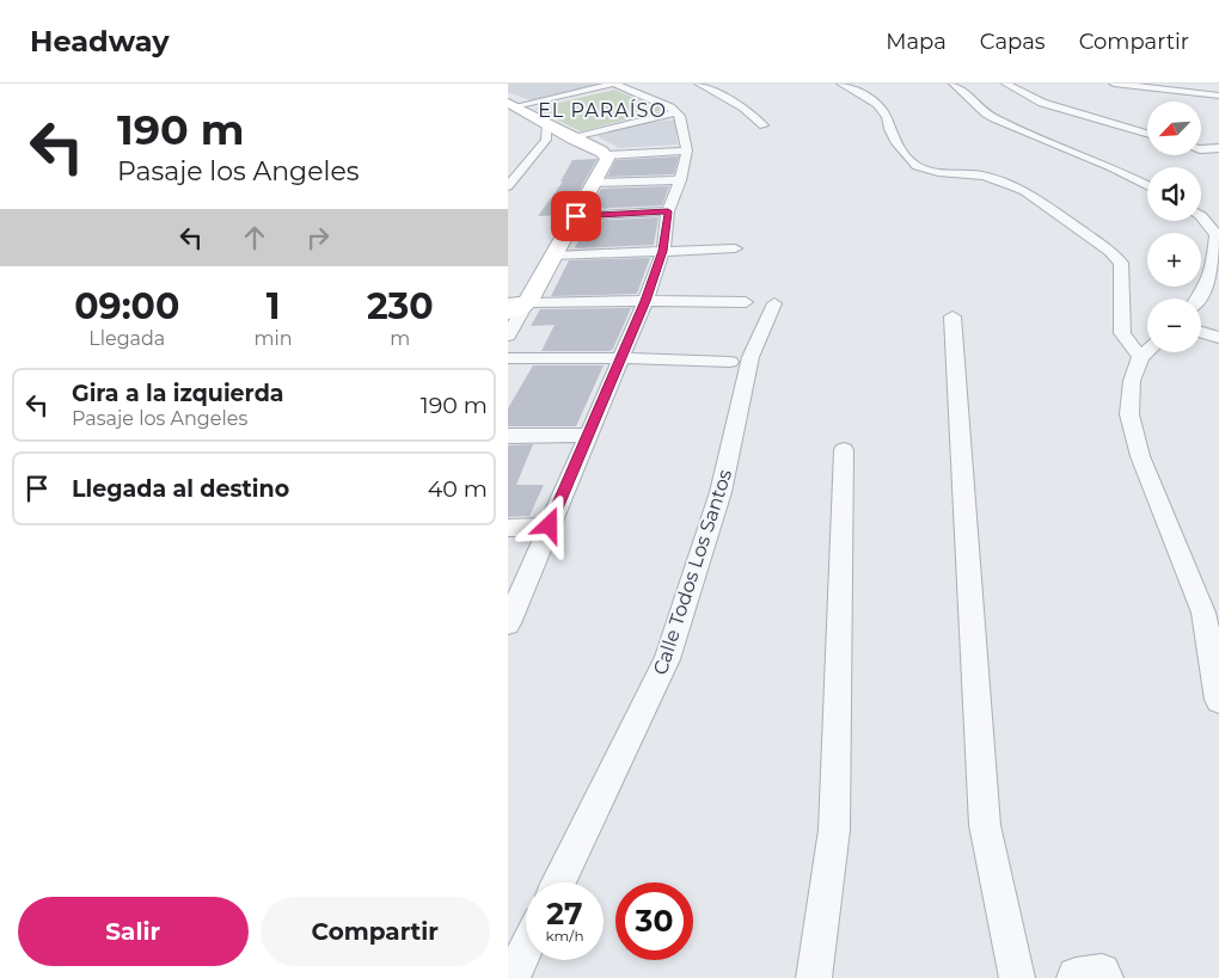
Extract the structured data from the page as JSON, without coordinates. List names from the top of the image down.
{
  "streets": {
    "street": ["Calle Todos Los Santos"]
  },
  "districts": ["EL PARAÍSO"],
  "north": "bottom left",
  "page": {
    "header": "Headway",
    "nav": ["Mapa", "Capas", "Compartir"],
    "turn": ["190 m", "Pasaje los Angeles"],
    "map_buttons": ["+", "−"],
    "eta": [
      "09:00",
      "Llegada",
      "1",
      "min",
      "230",
      "m"
    ],
    "list": [
      {
        "name": "Gira a la izquierda",
        "note": "Pasaje los Angeles",
        "value": "190 m"
      },
      {
        "name": "Llegada al destino",
        "value": "40 m"
      }
    ],
    "speed": "27 km/h",
    "limit": "30",
    "buttons": ["Salir", "Compartir"]
  }
}
